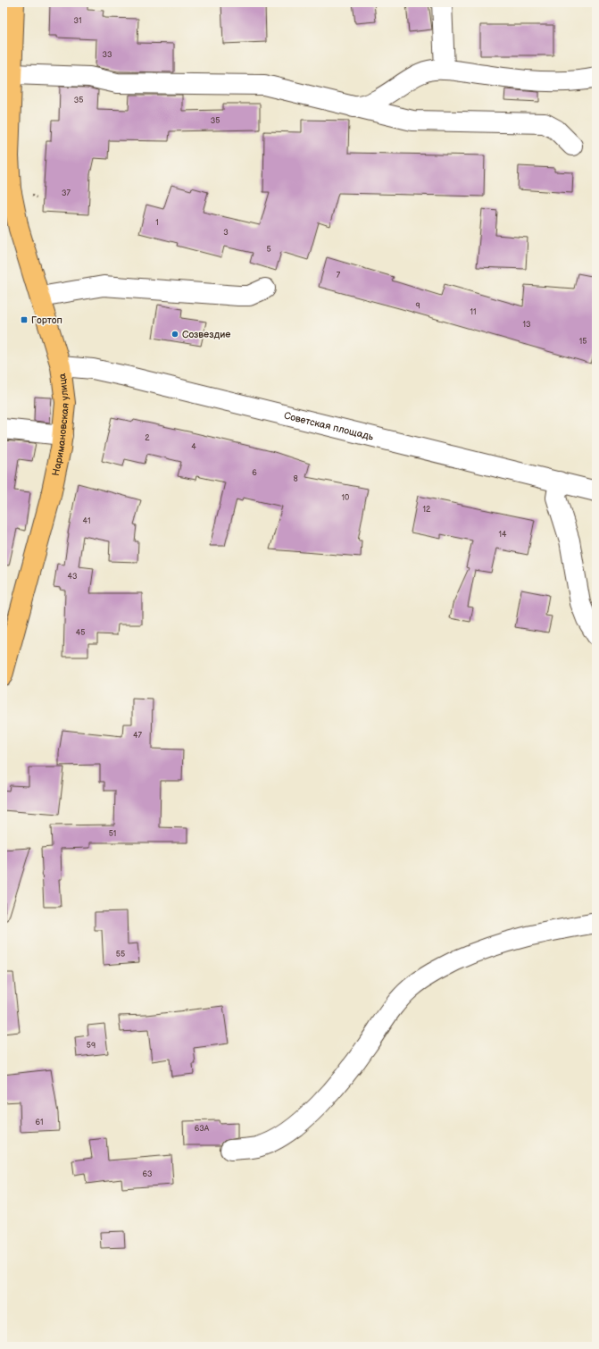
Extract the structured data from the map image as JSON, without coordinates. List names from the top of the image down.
{
  "streets": {
    "main road": ["Наримановская улица"],
    "street": ["Советская площадь"]
  },
  "crossings": [
    ["Наримановская улица", "Советская площадь"]
  ],
  "places": {
    "transit": ["Гортоп"],
    "other": ["Созвездие"]
  },
  "house_numbers": [
    "31",
    "33",
    "35",
    "35",
    "37",
    "1",
    "3",
    "5",
    "7",
    "9",
    "11",
    "13",
    "15",
    "2",
    "4",
    "6",
    "8",
    "10",
    "12",
    "41",
    "14",
    "43",
    "45",
    "47",
    "51",
    "55",
    "59",
    "61",
    "63А",
    "63"
  ]
}
